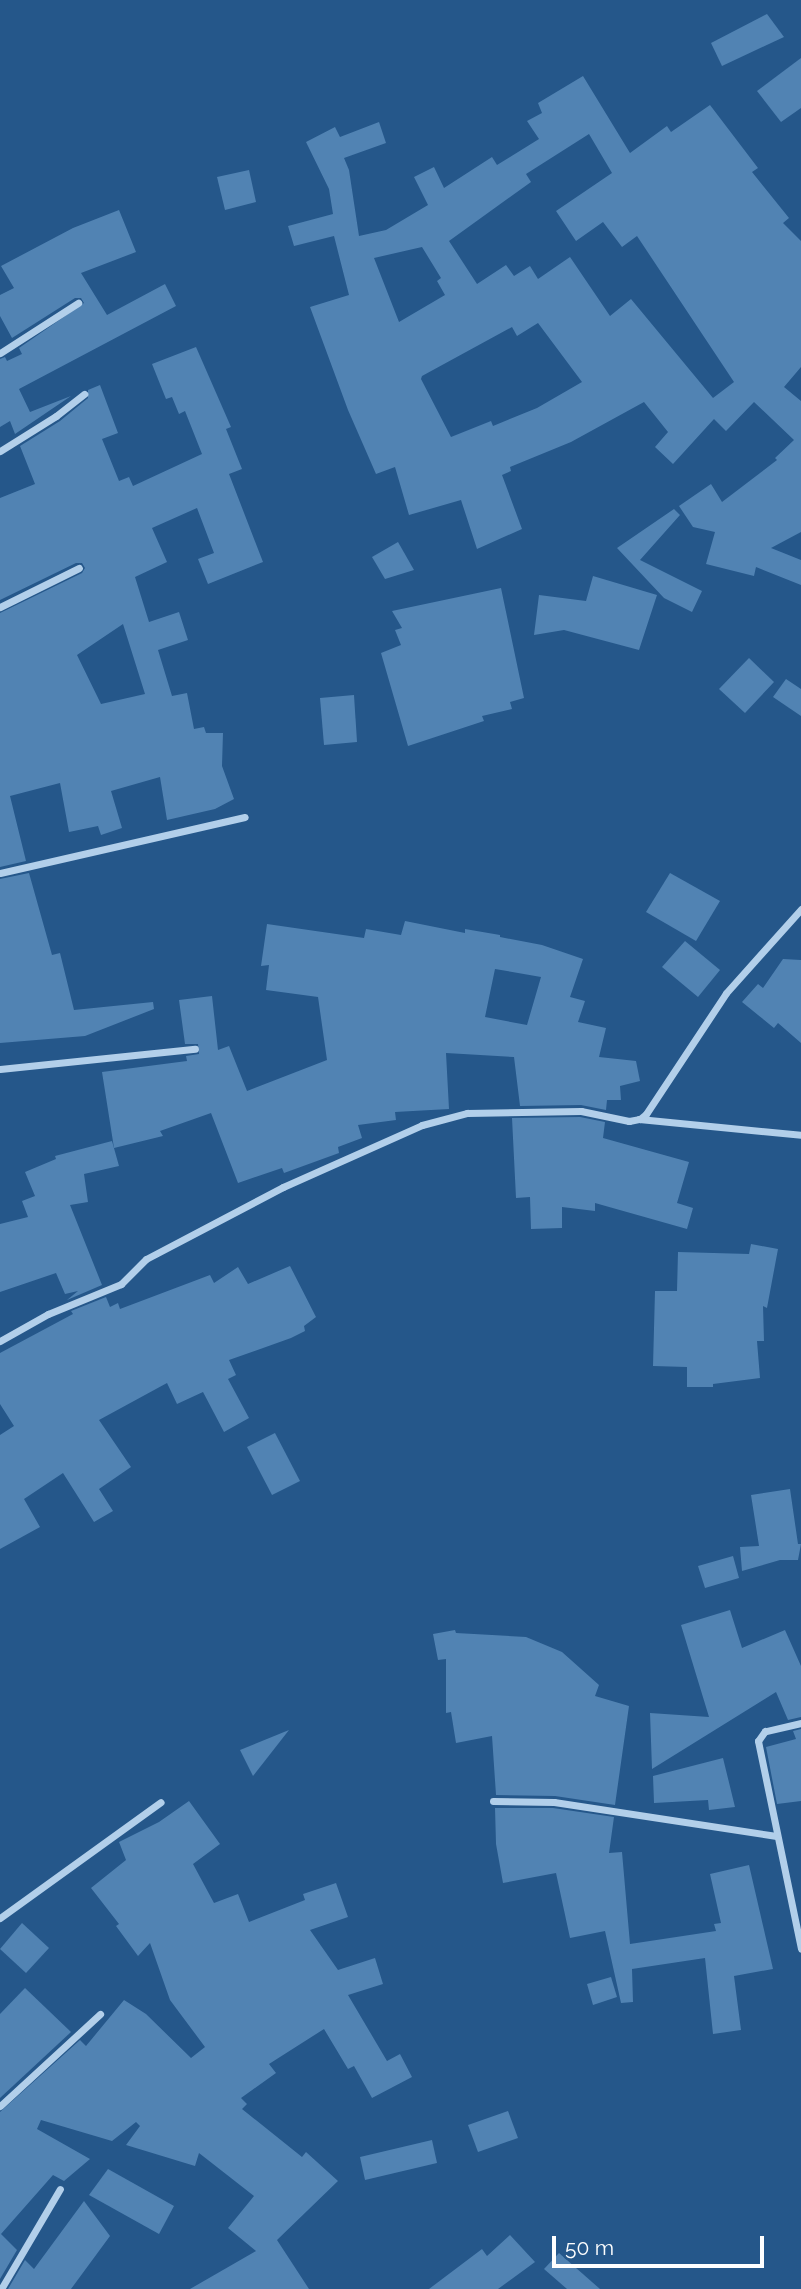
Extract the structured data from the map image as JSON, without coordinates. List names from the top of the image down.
{
  "scale_bar": "50 m"
}
